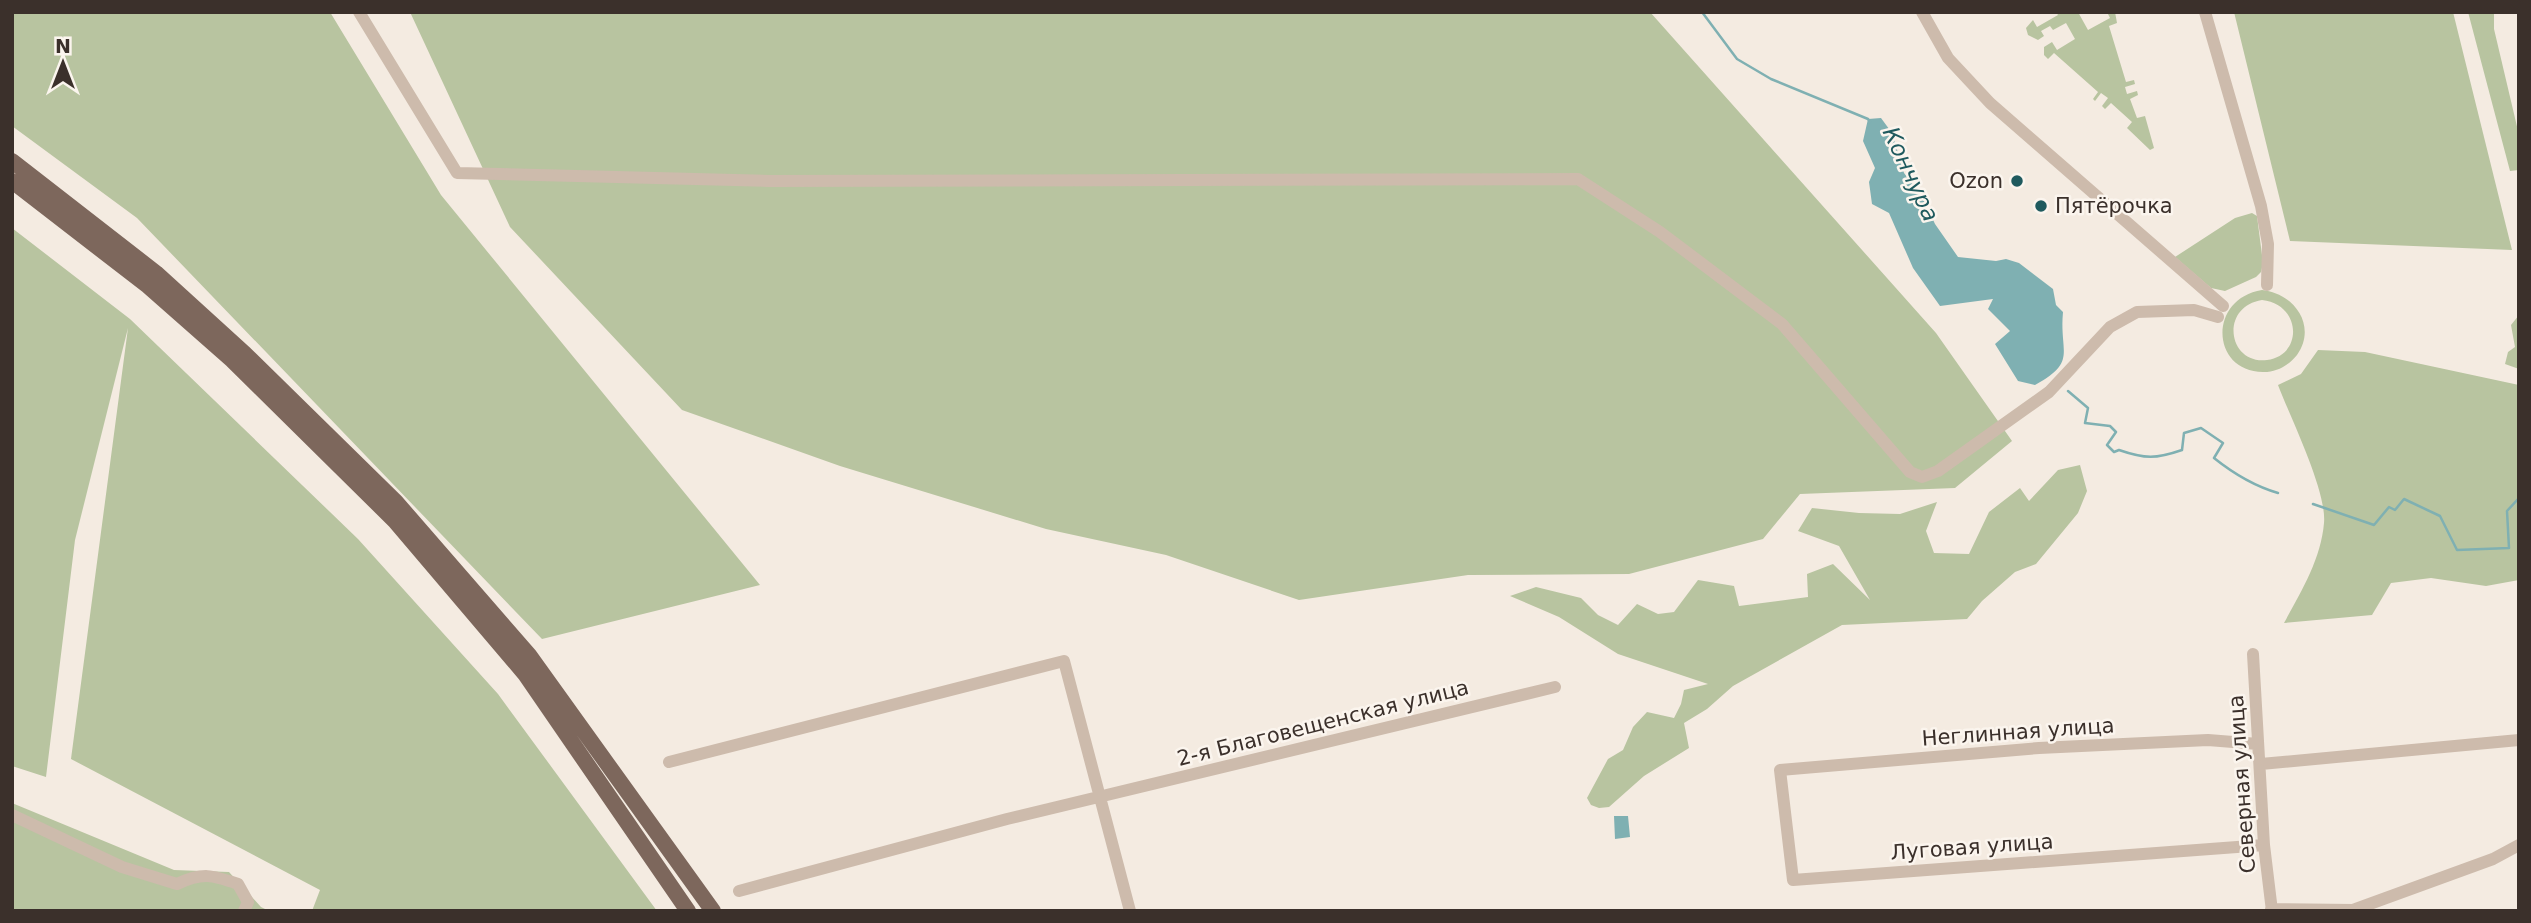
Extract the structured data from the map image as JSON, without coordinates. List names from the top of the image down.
{
  "streets": {
    "street": [
      "2-я Благовещенская улица",
      "Неглинная улица",
      "Северная улица",
      "Луговая улица"
    ]
  },
  "crossings": [
    ["Неглинная улица", "Северная улица"],
    ["Неглинная улица", "Луговая улица"],
    ["Северная улица", "Луговая улица"]
  ],
  "water": ["Кончура"],
  "places": ["Ozon", "Пятёрочка"],
  "north": "top"
}
